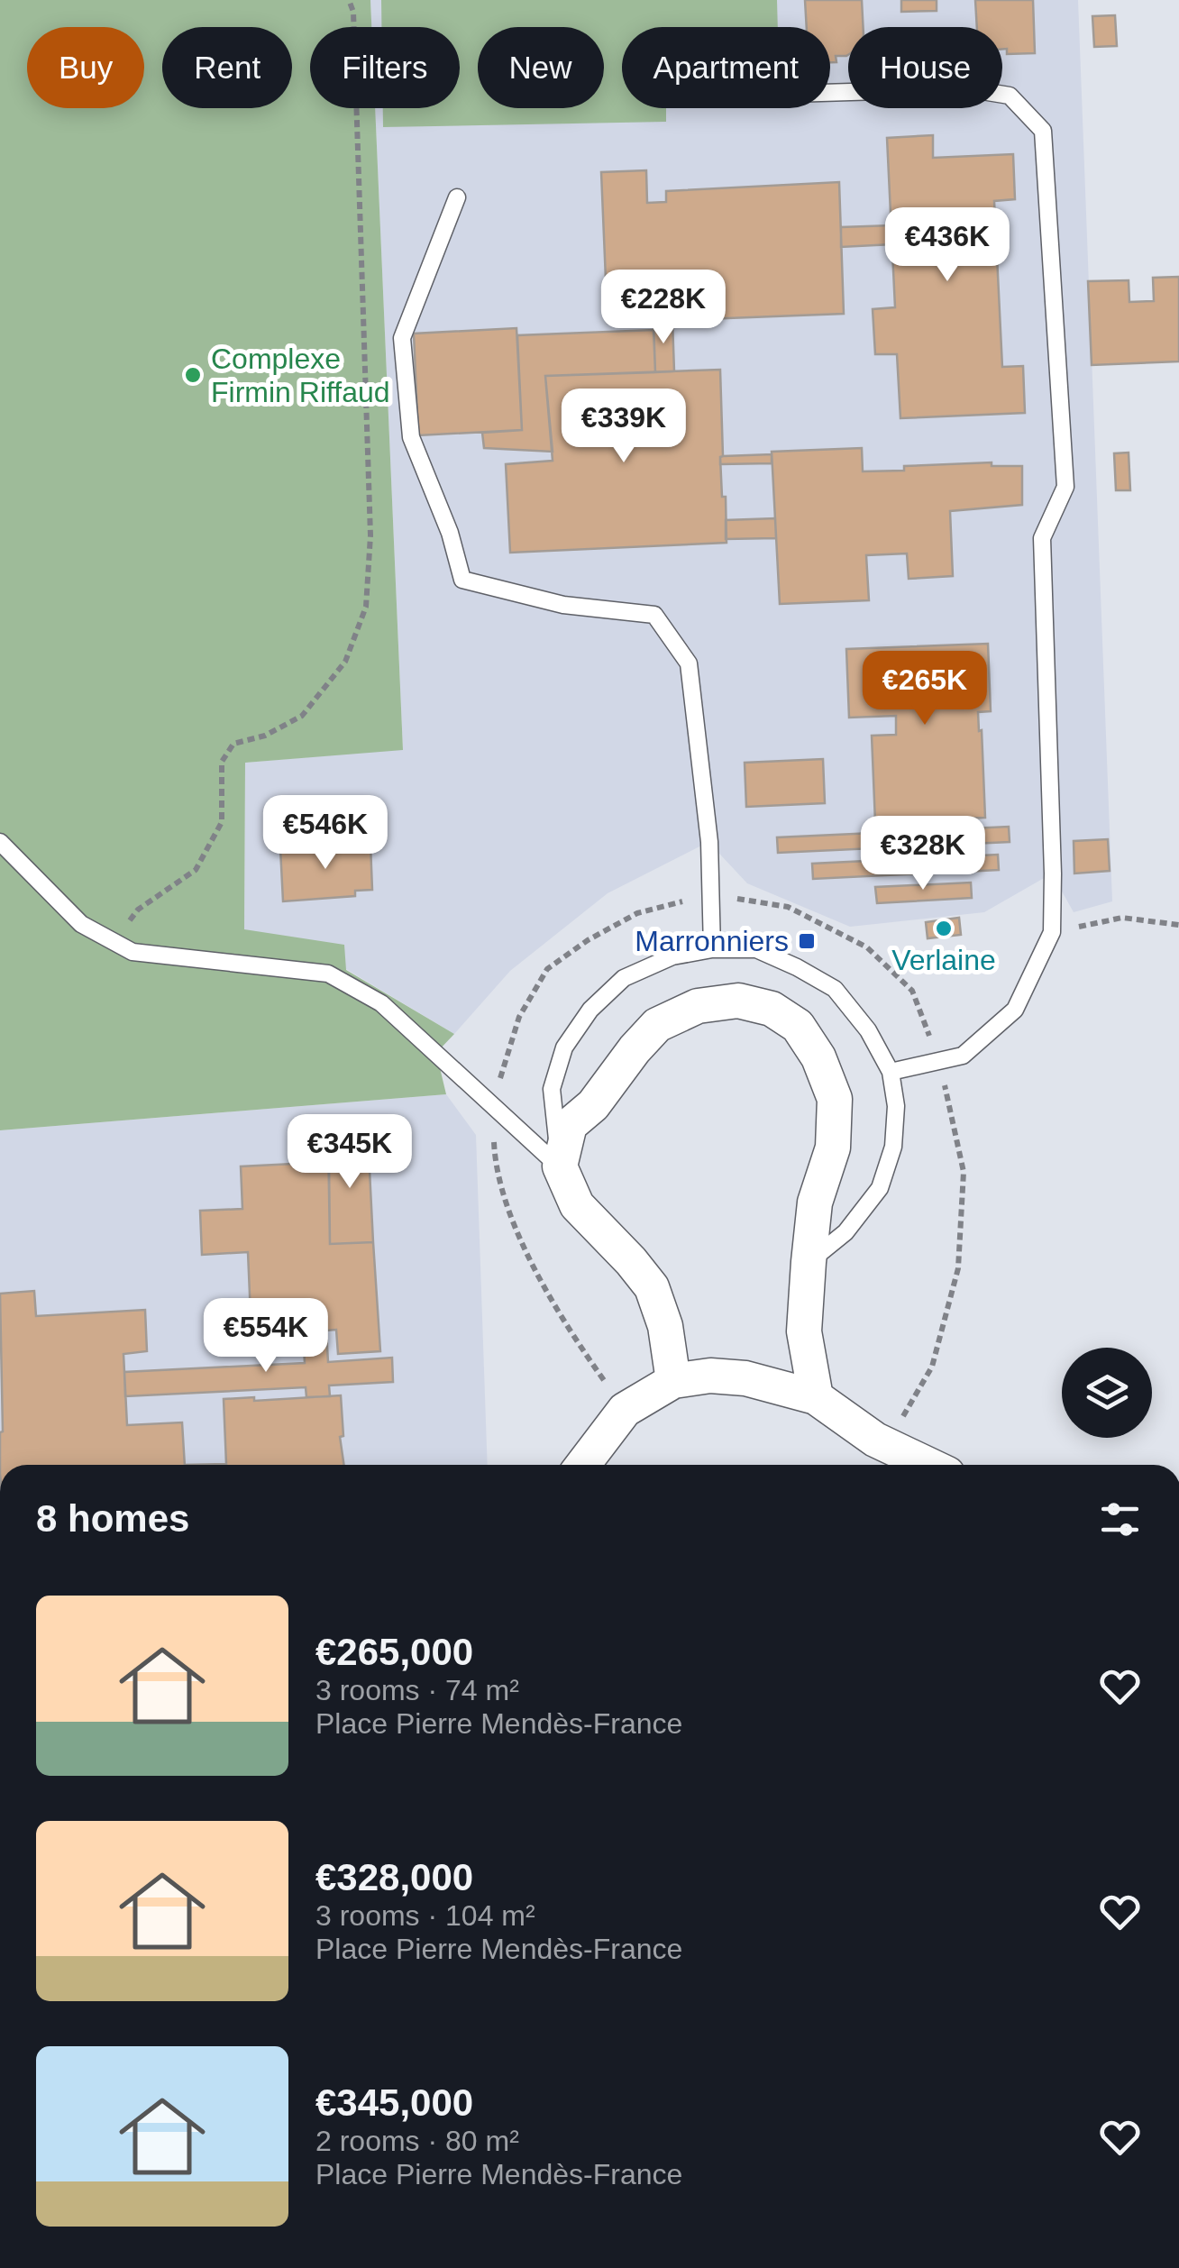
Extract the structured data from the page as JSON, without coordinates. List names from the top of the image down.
{
  "places": {
    "other": ["Complexe Firmin Riffaud", "Verlaine"],
    "transit": ["Marronniers"]
  },
  "page": {
    "chip": [
      "Buy",
      "Rent",
      "Filters",
      "New",
      "Apartment",
      "House"
    ],
    "price": [
      "€436K",
      "€228K",
      "€339K",
      "€265K",
      "€546K",
      "€328K",
      "€345K",
      "€554K"
    ],
    "heading": "8 homes",
    "list": [
      {
        "name": "€265,000",
        "note": "3 rooms · 74 m² · Place Pierre Mendès-France"
      },
      {
        "name": "€328,000",
        "note": "3 rooms · 104 m² · Place Pierre Mendès-France"
      },
      {
        "name": "€345,000",
        "note": "2 rooms · 80 m² · Place Pierre Mendès-France"
      }
    ]
  }
}
